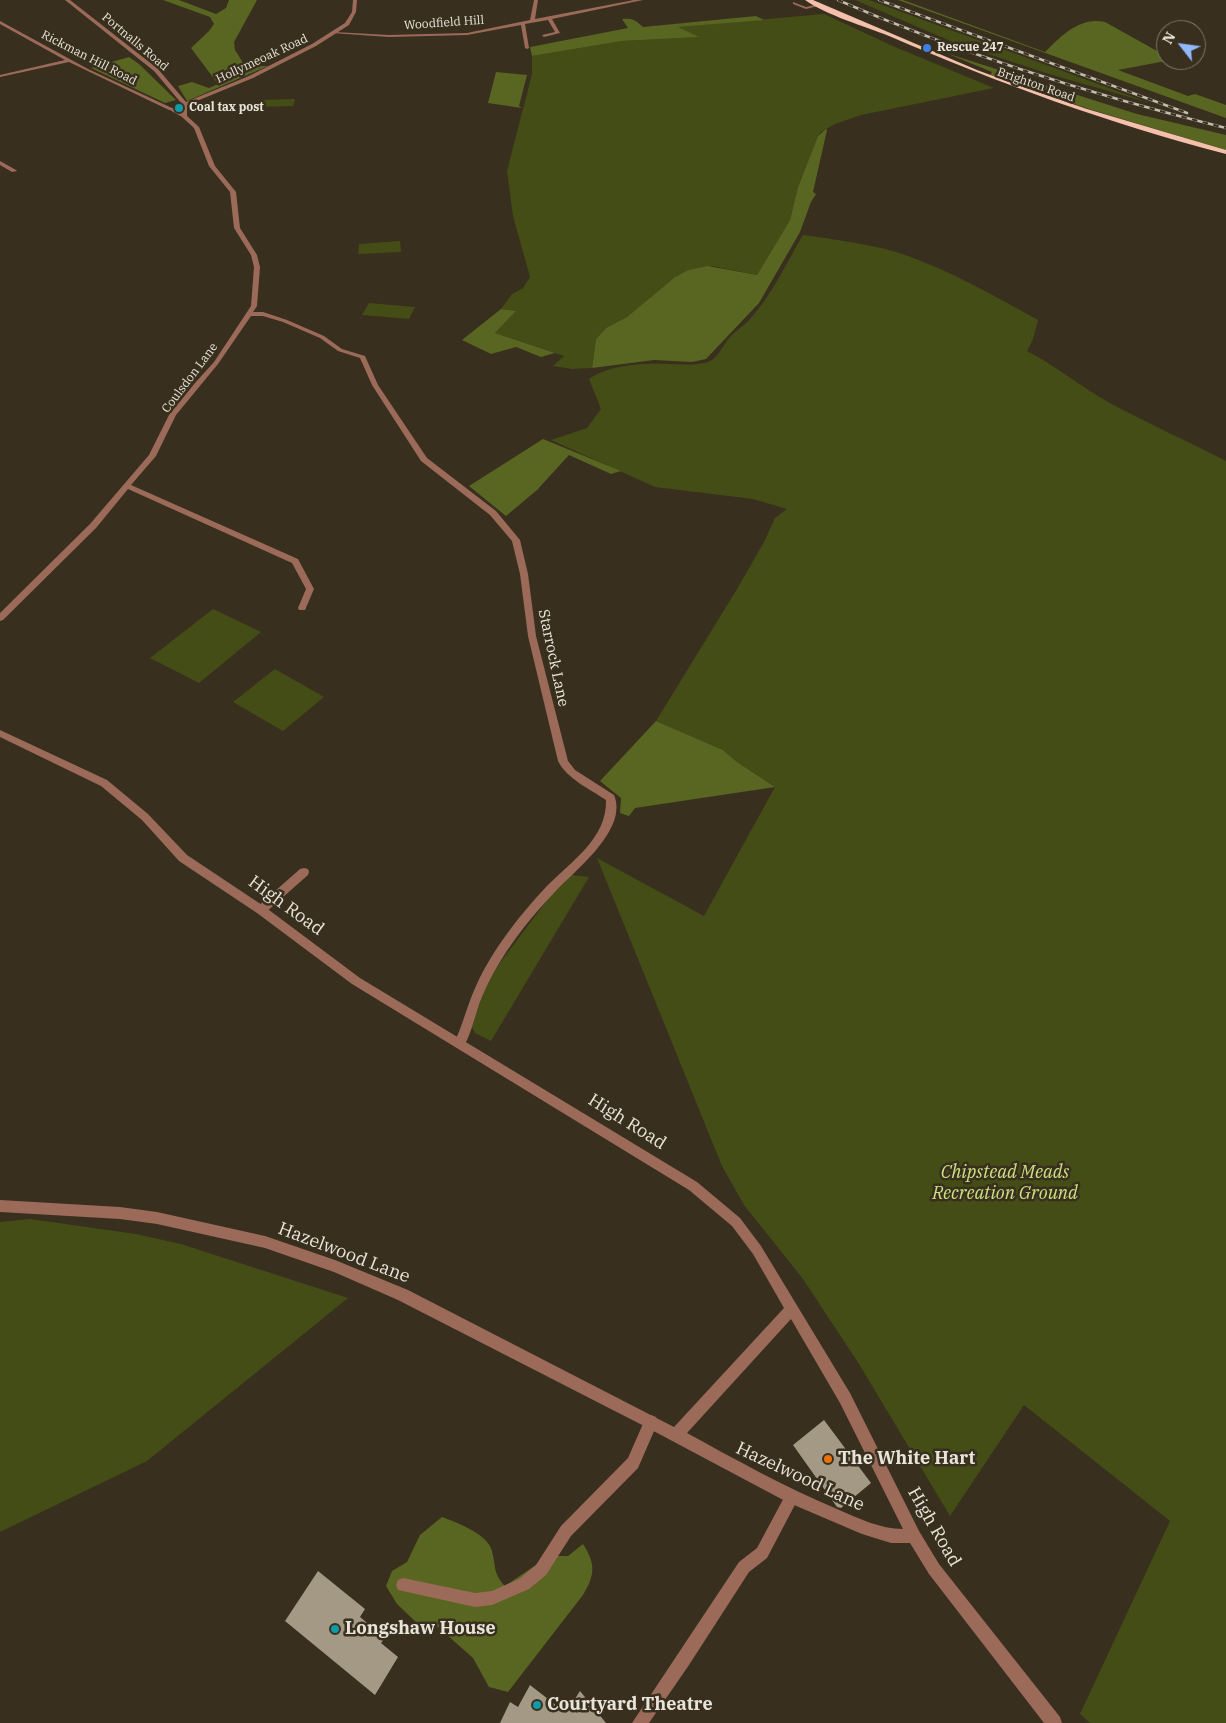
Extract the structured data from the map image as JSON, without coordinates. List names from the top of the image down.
{
  "streets": {
    "highway": ["Brighton Road"],
    "street": [
      "Woodfield Hill",
      "Portnalls Road",
      "Rickman Hill Road",
      "Hollymeoak Road",
      "Coulsdon Lane",
      "Starrock Lane",
      "High Road",
      "Hazelwood Lane"
    ]
  },
  "crossings": [
    ["Woodfield Hill", "Hollymeoak Road"],
    ["Portnalls Road", "Hollymeoak Road"],
    ["Rickman Hill Road", "Coulsdon Lane"],
    ["Coulsdon Lane", "Starrock Lane"],
    ["Starrock Lane", "High Road"],
    ["High Road", "Hazelwood Lane"]
  ],
  "parks": ["Chipstead Meads Recreation Ground"],
  "places": [
    "Rescue 247",
    "Coal tax post",
    "The White Hart",
    "Longshaw House",
    "Courtyard Theatre"
  ],
  "north": "top left"
}
